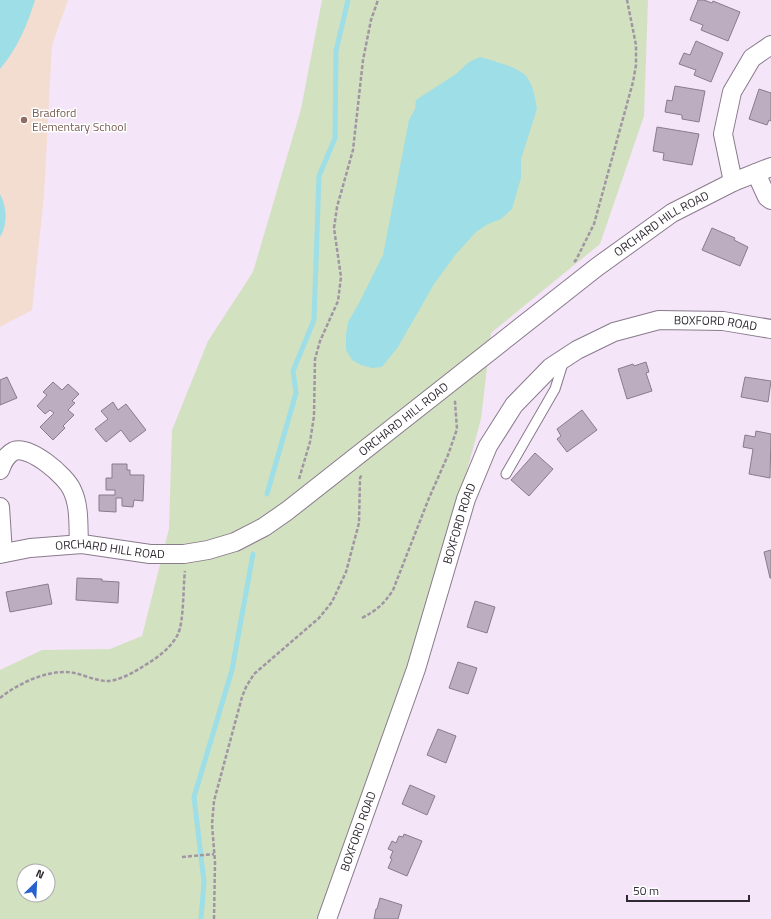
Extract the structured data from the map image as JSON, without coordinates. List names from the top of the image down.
{
  "streets": {
    "street": ["ORCHARD HILL ROAD", "BOXFORD ROAD"]
  },
  "places": ["Bradford Elementary School"],
  "scale_bar": "50 m",
  "north": "top right"
}
